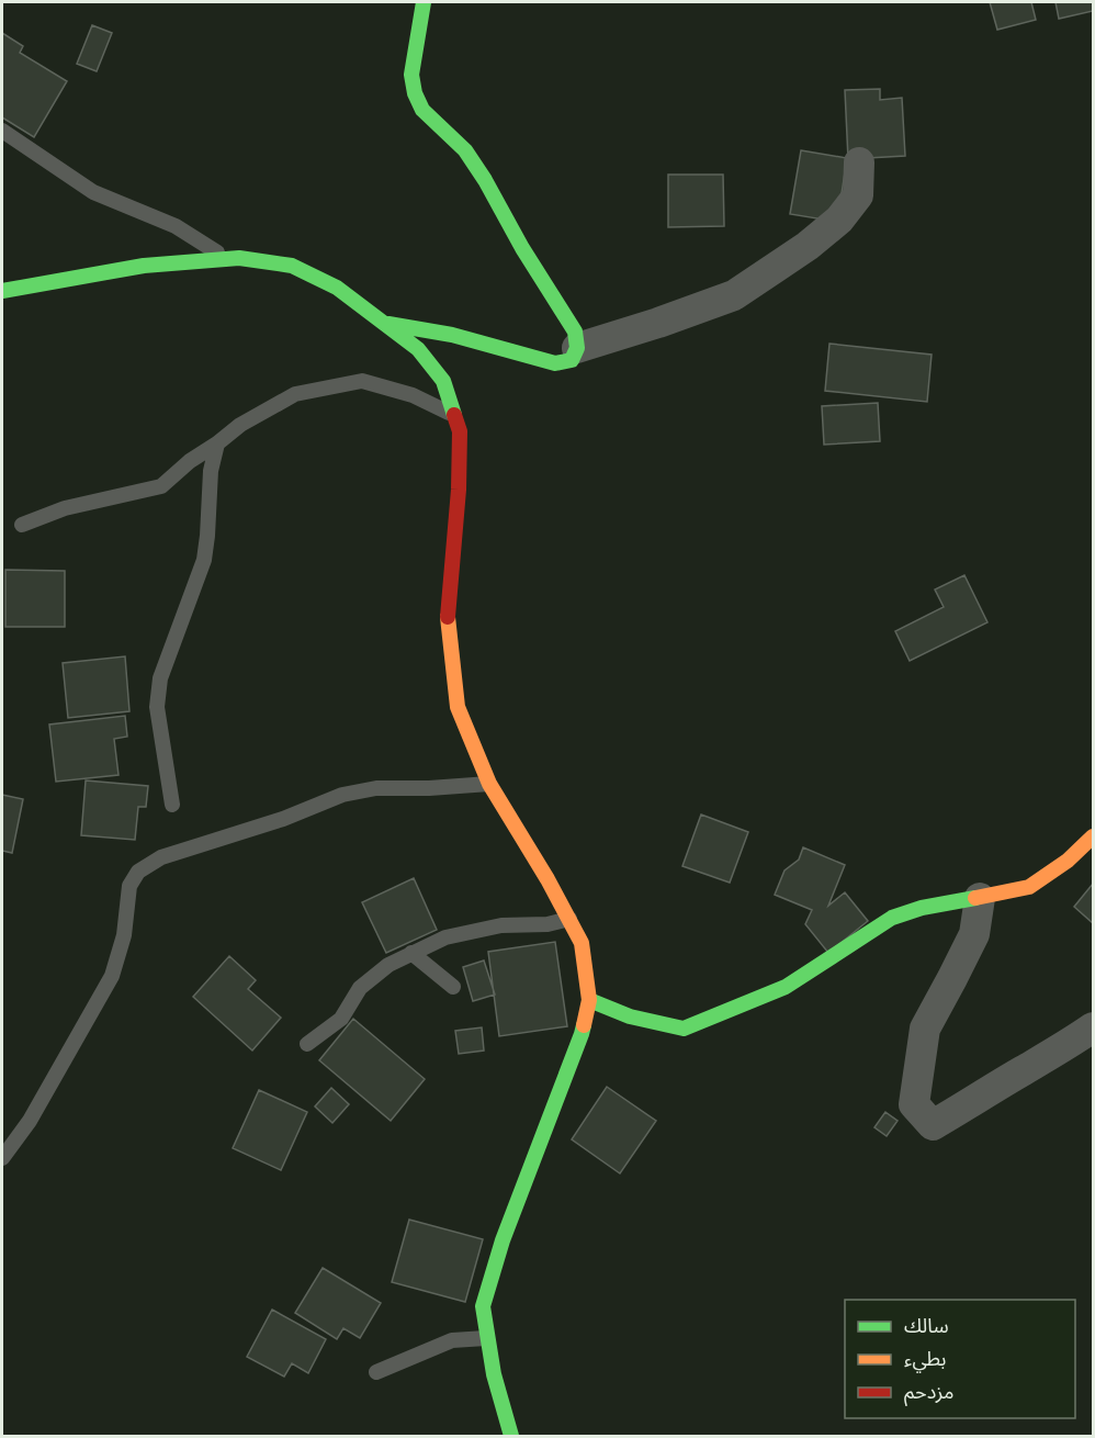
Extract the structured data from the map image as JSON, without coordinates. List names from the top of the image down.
{
  "legend": ["سالك", "بطيء", "مزدحم"]
}
